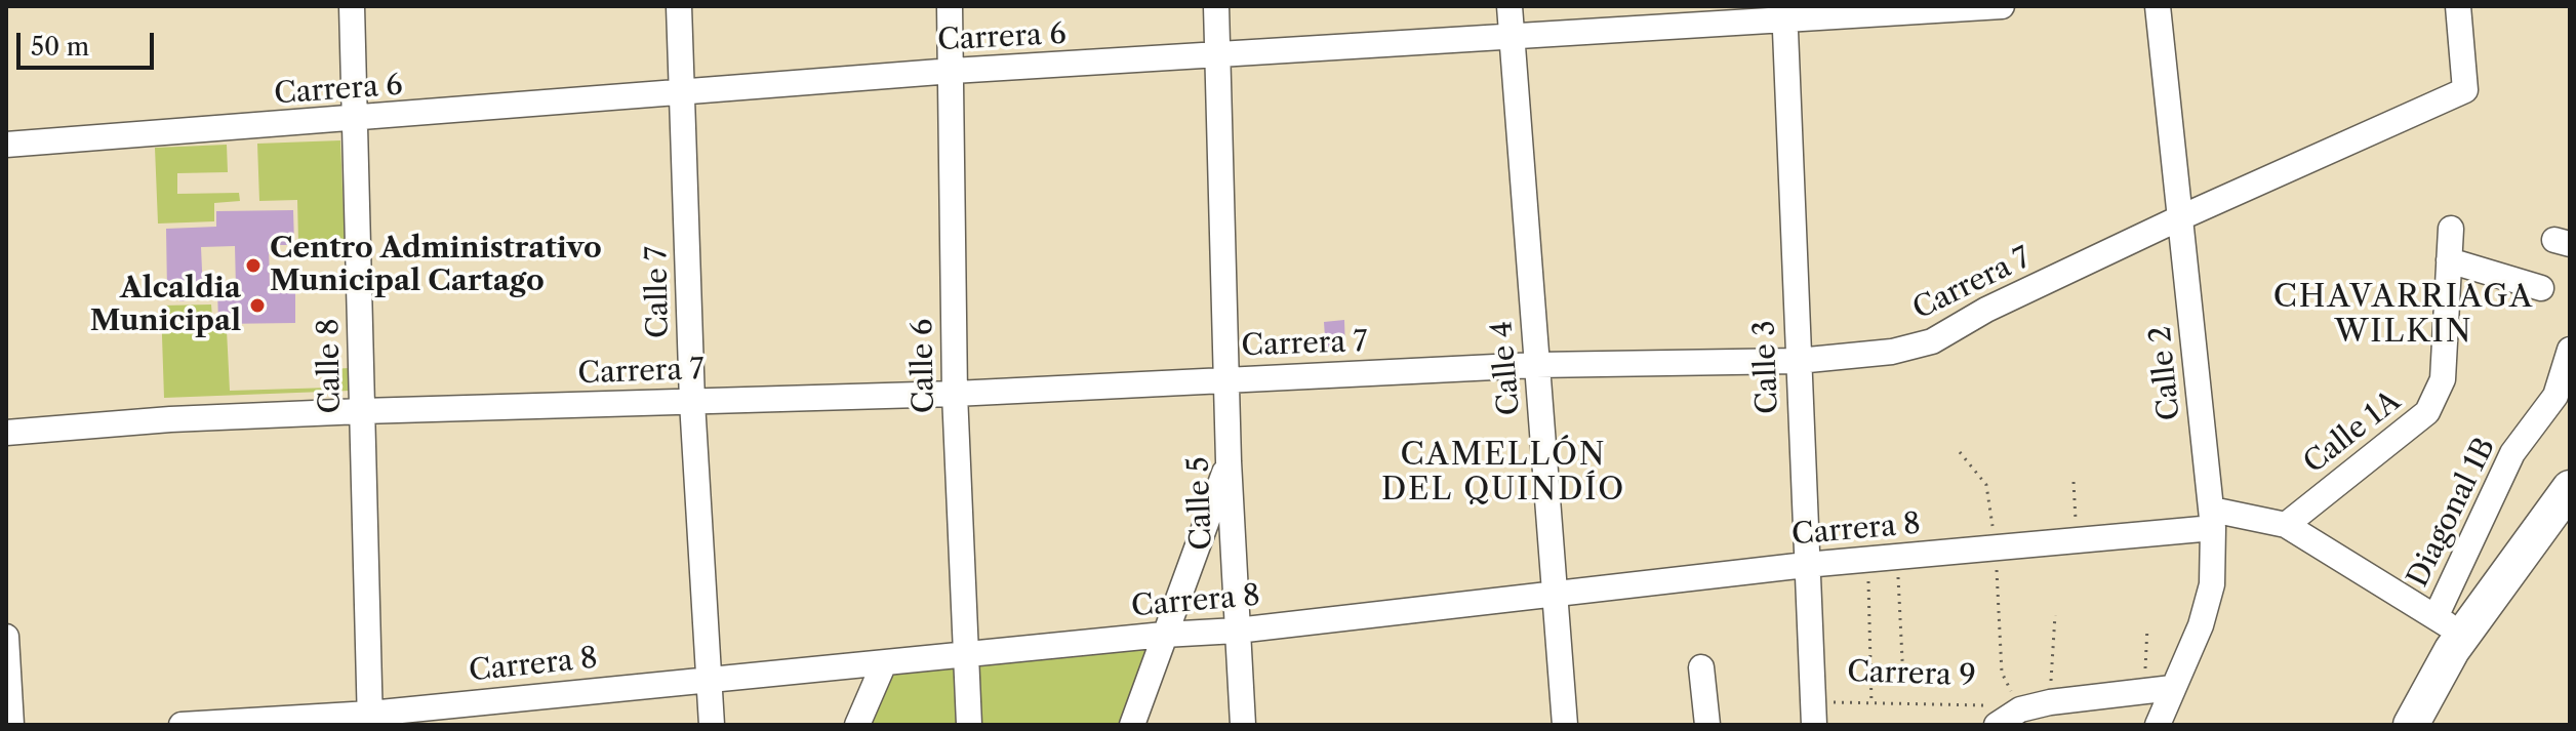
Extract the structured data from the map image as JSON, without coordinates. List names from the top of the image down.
{
  "streets": {
    "street": [
      "Carrera 6",
      "Carrera 7",
      "Calle 7",
      "Calle 8",
      "Calle 6",
      "Calle 3",
      "Calle 4",
      "Calle 2",
      "Calle 1A",
      "Calle 5",
      "Diagonal 1B",
      "Carrera 8"
    ],
    "path": ["Carrera 9"]
  },
  "crossings": [
    ["Carrera 6", "Calle 7"],
    ["Carrera 6", "Calle 8"],
    ["Carrera 6", "Calle 6"],
    ["Carrera 6", "Calle 3"],
    ["Carrera 6", "Calle 4"],
    ["Carrera 6", "Calle 5"],
    ["Carrera 7", "Calle 7"],
    ["Carrera 7", "Calle 8"],
    ["Carrera 7", "Calle 6"],
    ["Carrera 7", "Calle 3"],
    ["Carrera 7", "Calle 4"],
    ["Carrera 7", "Calle 2"],
    ["Carrera 7", "Calle 5"],
    ["Calle 7", "Carrera 8"],
    ["Calle 8", "Carrera 8"],
    ["Calle 6", "Carrera 8"],
    ["Calle 3", "Carrera 8"],
    ["Calle 3", "Carrera 9"],
    ["Calle 4", "Carrera 8"],
    ["Calle 2", "Carrera 8"],
    ["Calle 1A", "Carrera 8"],
    ["Calle 5", "Carrera 8"],
    ["Diagonal 1B", "Carrera 8"]
  ],
  "districts": ["CHAVARRIAGA WILKIN", "CAMELLÓN DEL QUINDÍO"],
  "places": ["Centro Administrativo Municipal Cartago", "Alcaldia Municipal"],
  "scale_bar": "50 m"
}
